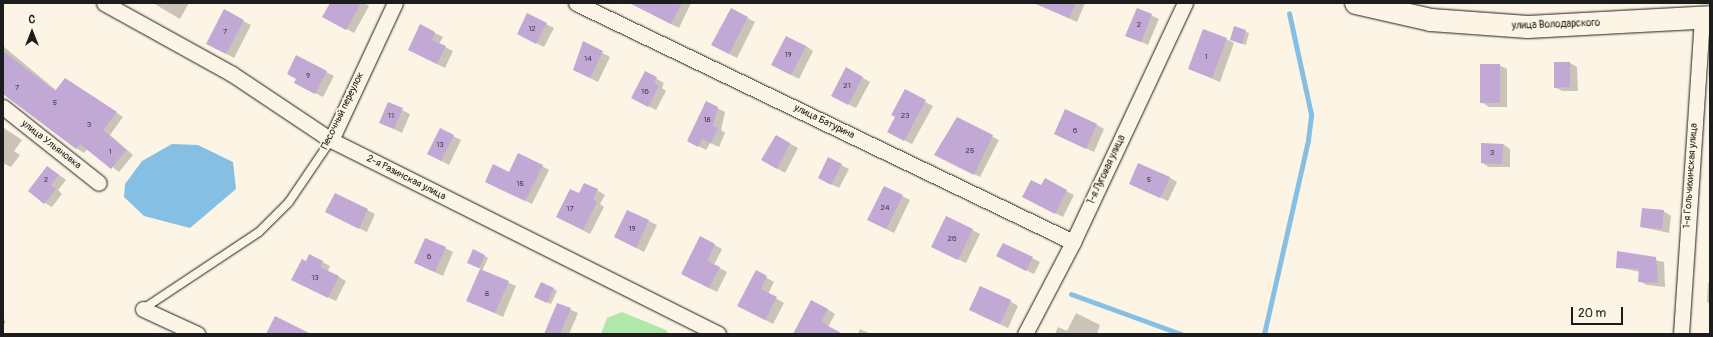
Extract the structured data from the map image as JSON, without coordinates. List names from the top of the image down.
{
  "streets": {
    "main road": ["улица Володарского"],
    "street": [
      "Песочный переулок",
      "улица Батурина",
      "улица Ульяновка",
      "1-я Луговая улица",
      "1-я Гольчихинская улица",
      "2-я Разинская улица"
    ]
  },
  "crossings": [
    ["улица Володарского", "1-я Гольчихинская улица"],
    ["Песочный переулок", "2-я Разинская улица"],
    ["улица Батурина", "1-я Луговая улица"]
  ],
  "house_numbers": [
    "2",
    "12",
    "7",
    "19",
    "1",
    "14",
    "9",
    "21",
    "7",
    "16",
    "5",
    "11",
    "23",
    "18",
    "3",
    "6",
    "13",
    "25",
    "1",
    "3",
    "2",
    "5",
    "15",
    "24",
    "17",
    "19",
    "26",
    "6",
    "13",
    "8"
  ],
  "scale_bar": "20 m",
  "north": "top"
}
